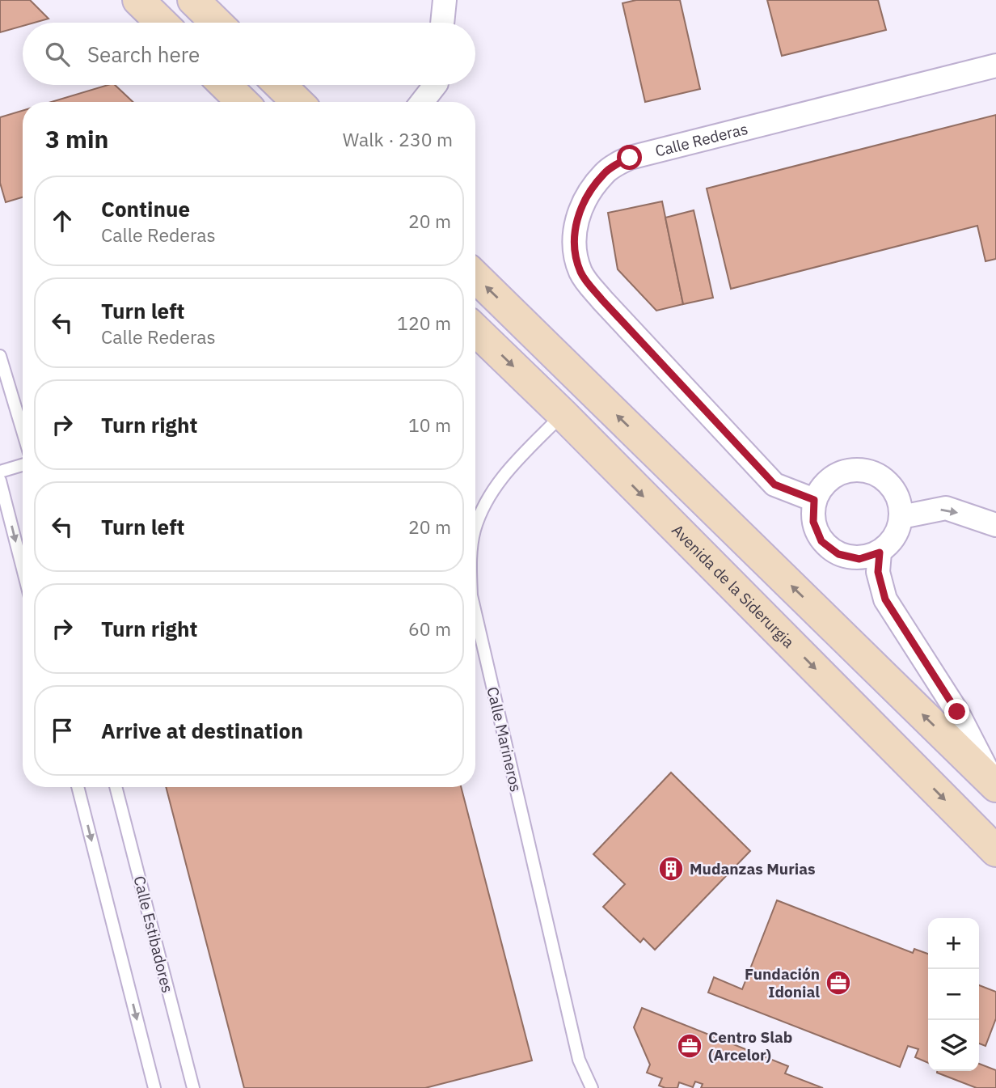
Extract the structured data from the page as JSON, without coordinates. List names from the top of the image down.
{
  "streets": {
    "street": ["Calle Rederas", "Avenida de la Siderurgia"],
    "lane": ["Calle Marineros", "Calle Estibadores"]
  },
  "crossings": [
    ["Avenida de la Siderurgia", "Calle Marineros"]
  ],
  "places": {
    "building": ["Mudanzas Murias"],
    "office": ["Fundación Idonial", "Centro Slab (Arcelor)"]
  },
  "page": {
    "search": "Search here",
    "heading": ["3 min", "Walk · 230 m"],
    "list": [
      ["Continue", "Calle Rederas", "20 m"],
      ["Turn left", "Calle Rederas", "120 m"],
      ["Turn right", "10 m"],
      ["Turn left", "20 m"],
      ["Turn right", "60 m"],
      "Arrive at destination"
    ],
    "map_buttons": ["+", "−"]
  }
}
